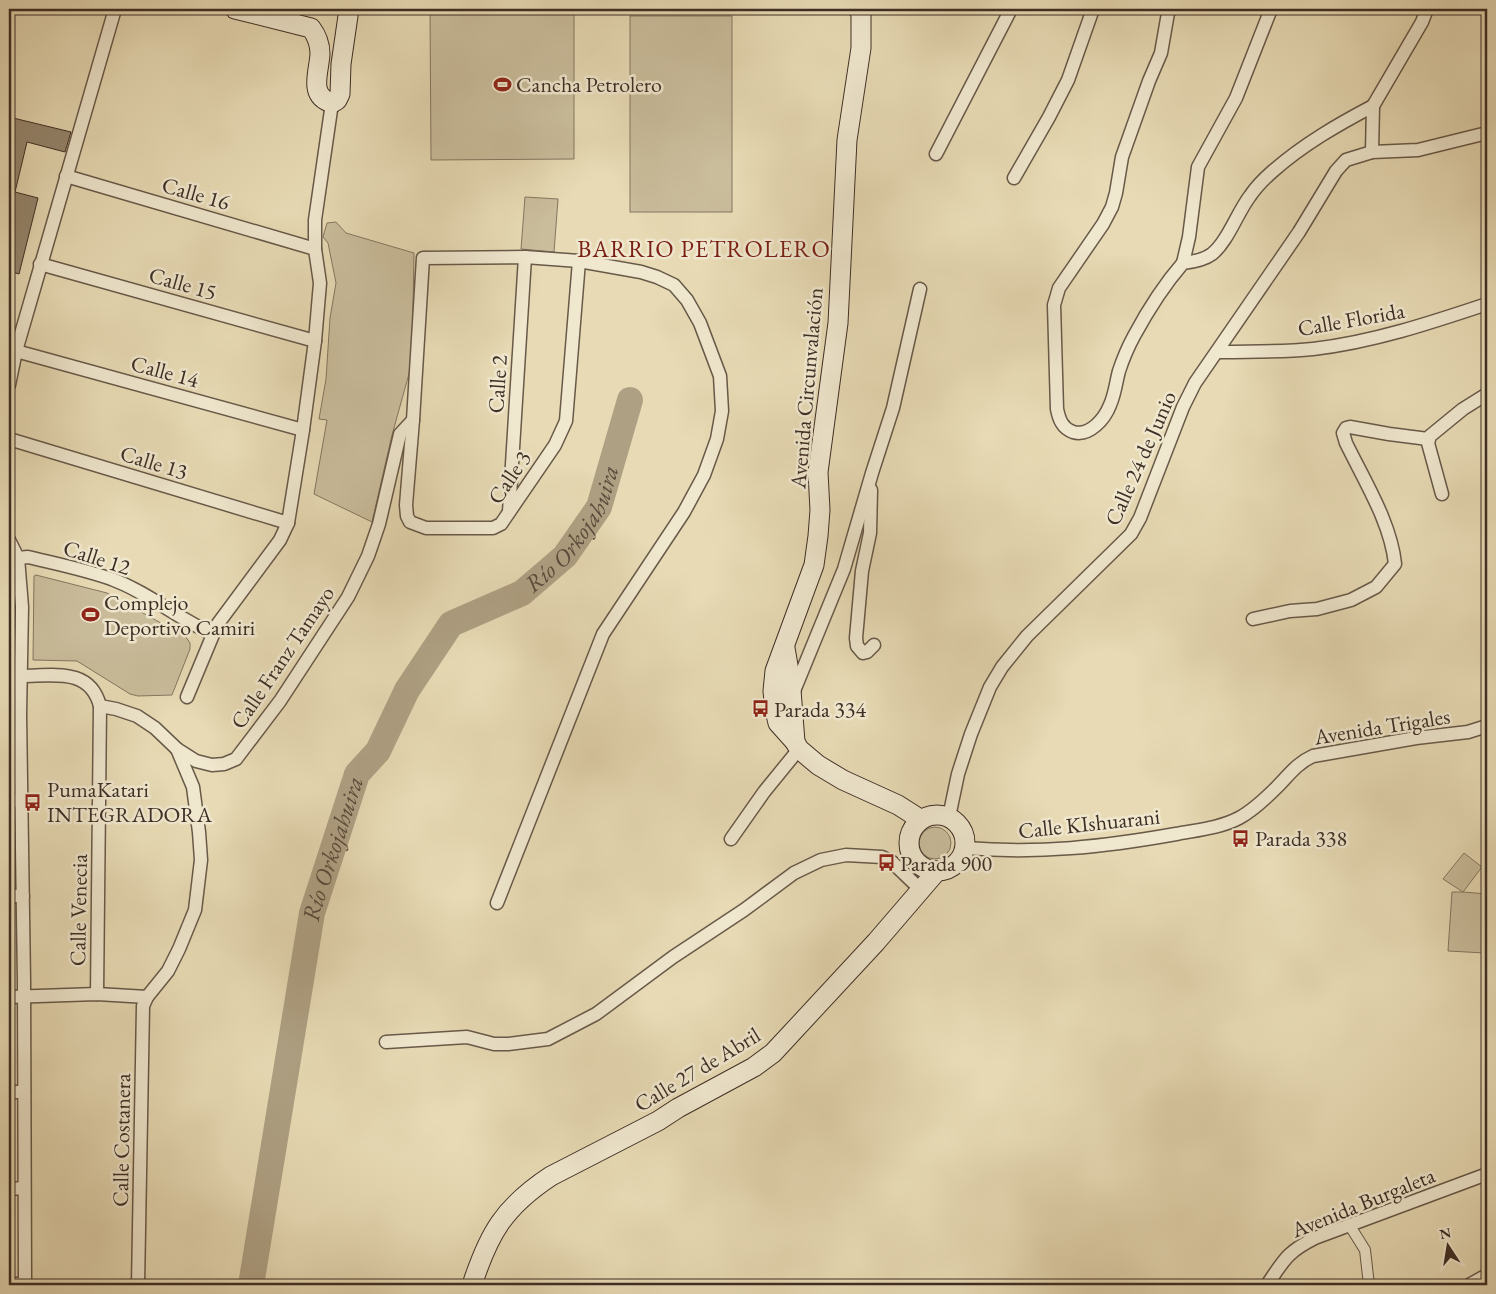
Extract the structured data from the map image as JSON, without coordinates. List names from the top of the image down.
{
  "streets": {
    "main road": ["Avenida Circunvalación", "Calle 27 de Abril"],
    "street": [
      "Calle 16",
      "Calle 15",
      "Calle Florida",
      "Calle 14",
      "Calle 2",
      "Calle 24 de Junio",
      "Calle 13",
      "Calle 3",
      "Calle 12",
      "Calle Franz Tamayo",
      "Avenida Trigales",
      "Calle KIshuarani",
      "Calle Venecia",
      "Calle Costanera",
      "Avenida Burgaleta"
    ]
  },
  "crossings": [
    ["Calle Florida", "Calle 24 de Junio"],
    ["Calle 2", "Calle 3"],
    ["Avenida Circunvalación", "Calle 24 de Junio"],
    ["Avenida Circunvalación", "Calle KIshuarani"],
    ["Avenida Circunvalación", "Calle 27 de Abril"],
    ["Calle 24 de Junio", "Calle KIshuarani"],
    ["Calle 24 de Junio", "Calle 27 de Abril"],
    ["Calle 3", "Calle Franz Tamayo"],
    ["Avenida Trigales", "Calle KIshuarani"],
    ["Calle KIshuarani", "Calle 27 de Abril"]
  ],
  "districts": ["BARRIO PETROLERO"],
  "water": ["Río Orkojahuira"],
  "places": {
    "sports": ["Cancha Petrolero", "Complejo Deportivo Camiri"],
    "bus stop": [
      "Parada 334",
      "PumaKatari INTEGRADORA",
      "Parada 338",
      "Parada 900"
    ]
  },
  "north": "top"
}
